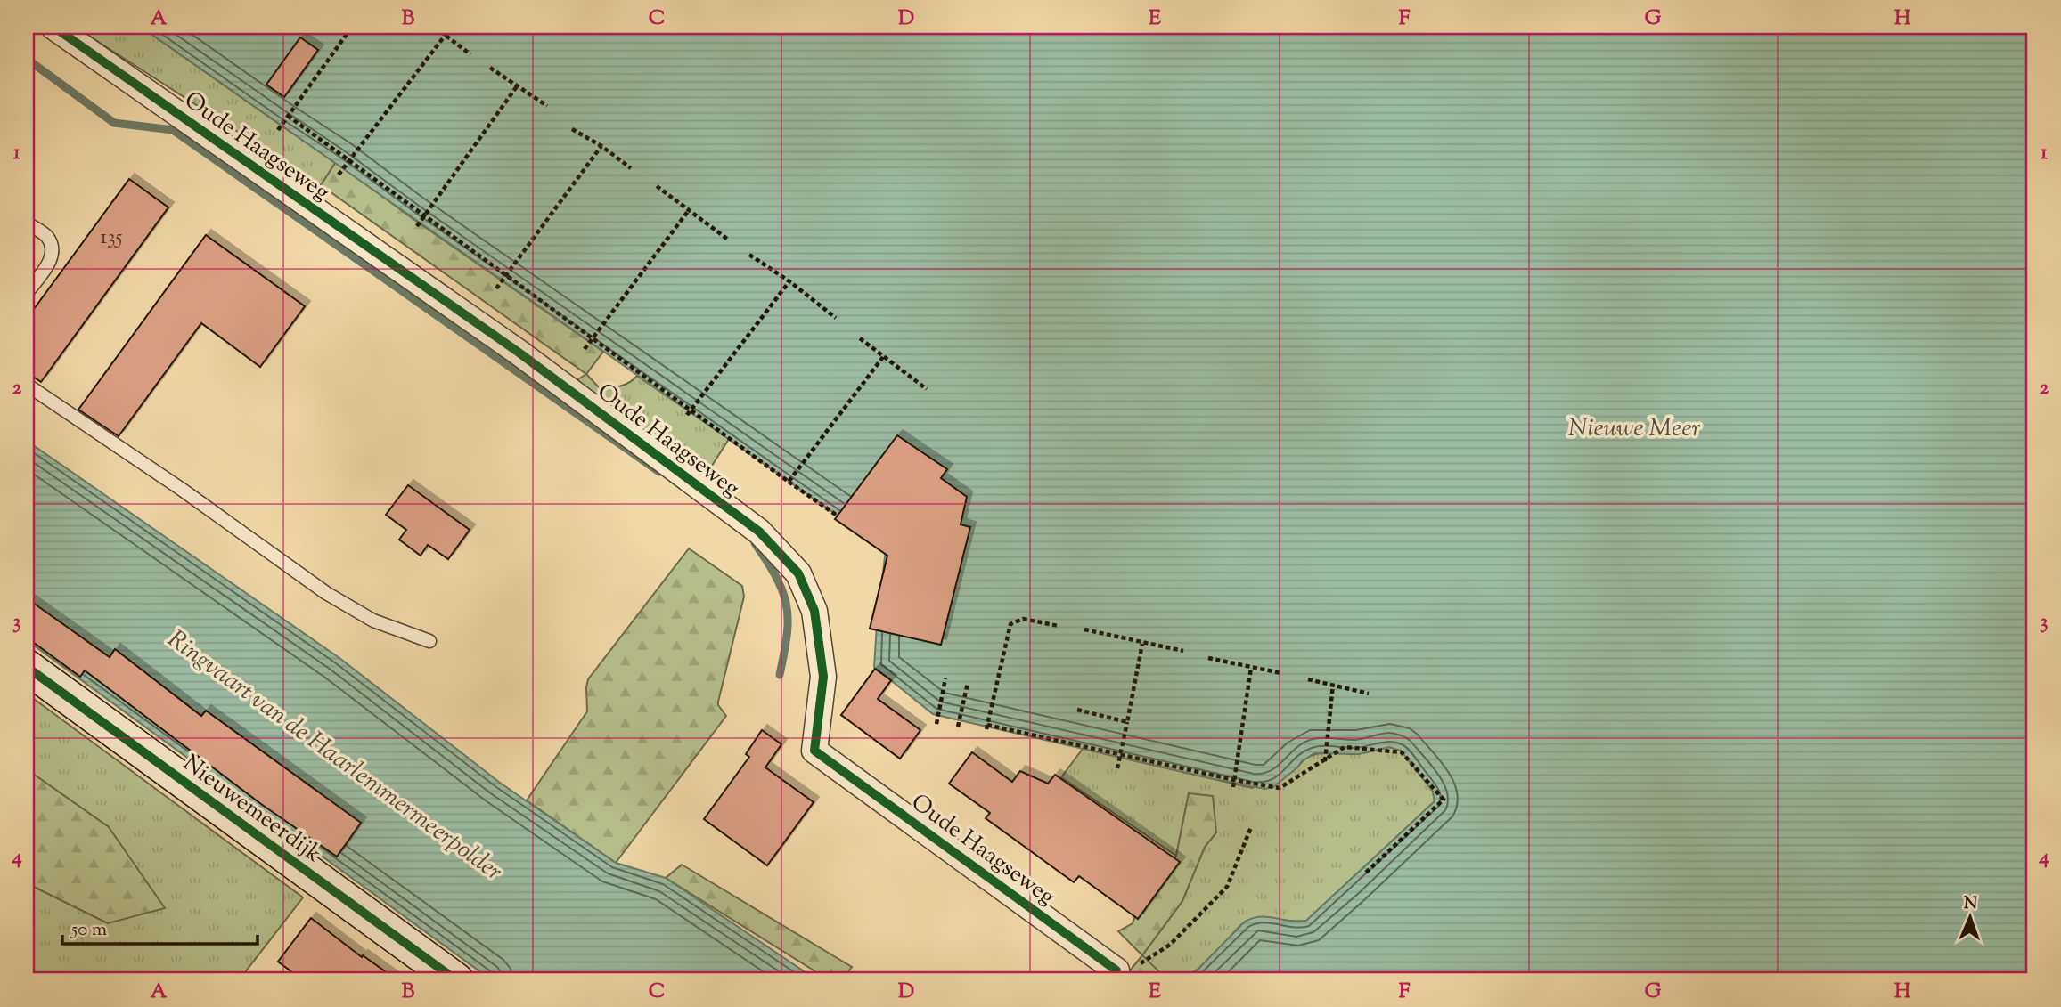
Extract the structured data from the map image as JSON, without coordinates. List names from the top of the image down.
{
  "streets": {
    "street": ["Oude Haagseweg", "Nieuwemeerdijk"]
  },
  "water": ["Nieuwe Meer", "Ringvaart van de Haarlemmermeerpolder"],
  "house_numbers": ["135"],
  "scale_bar": "50 m",
  "north": "top",
  "grid": {
    "columns": [
      "A",
      "B",
      "C",
      "D",
      "E",
      "F",
      "G",
      "H"
    ],
    "rows": [
      "1",
      "2",
      "3",
      "4"
    ]
  }
}
